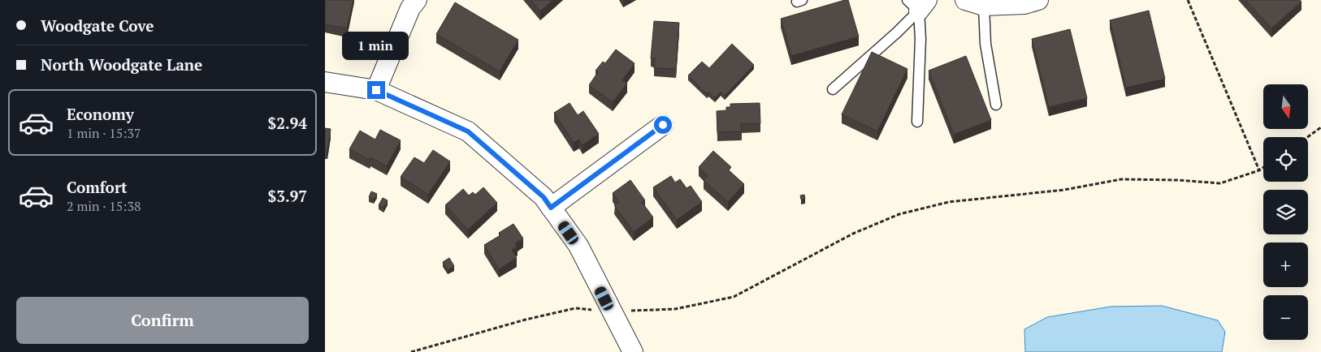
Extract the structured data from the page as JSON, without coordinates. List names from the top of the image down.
{
  "north": "bottom",
  "page": {
    "banner": ["Woodgate Cove", "North Woodgate Lane"],
    "bubble": "1 min",
    "map_buttons": ["+", "−"],
    "list": [
      {
        "name": "Economy",
        "note": "1 min · 15:37",
        "value": "$2.94"
      },
      {
        "name": "Comfort",
        "note": "2 min · 15:38",
        "value": "$3.97"
      }
    ],
    "buttons": "Confirm"
  }
}
